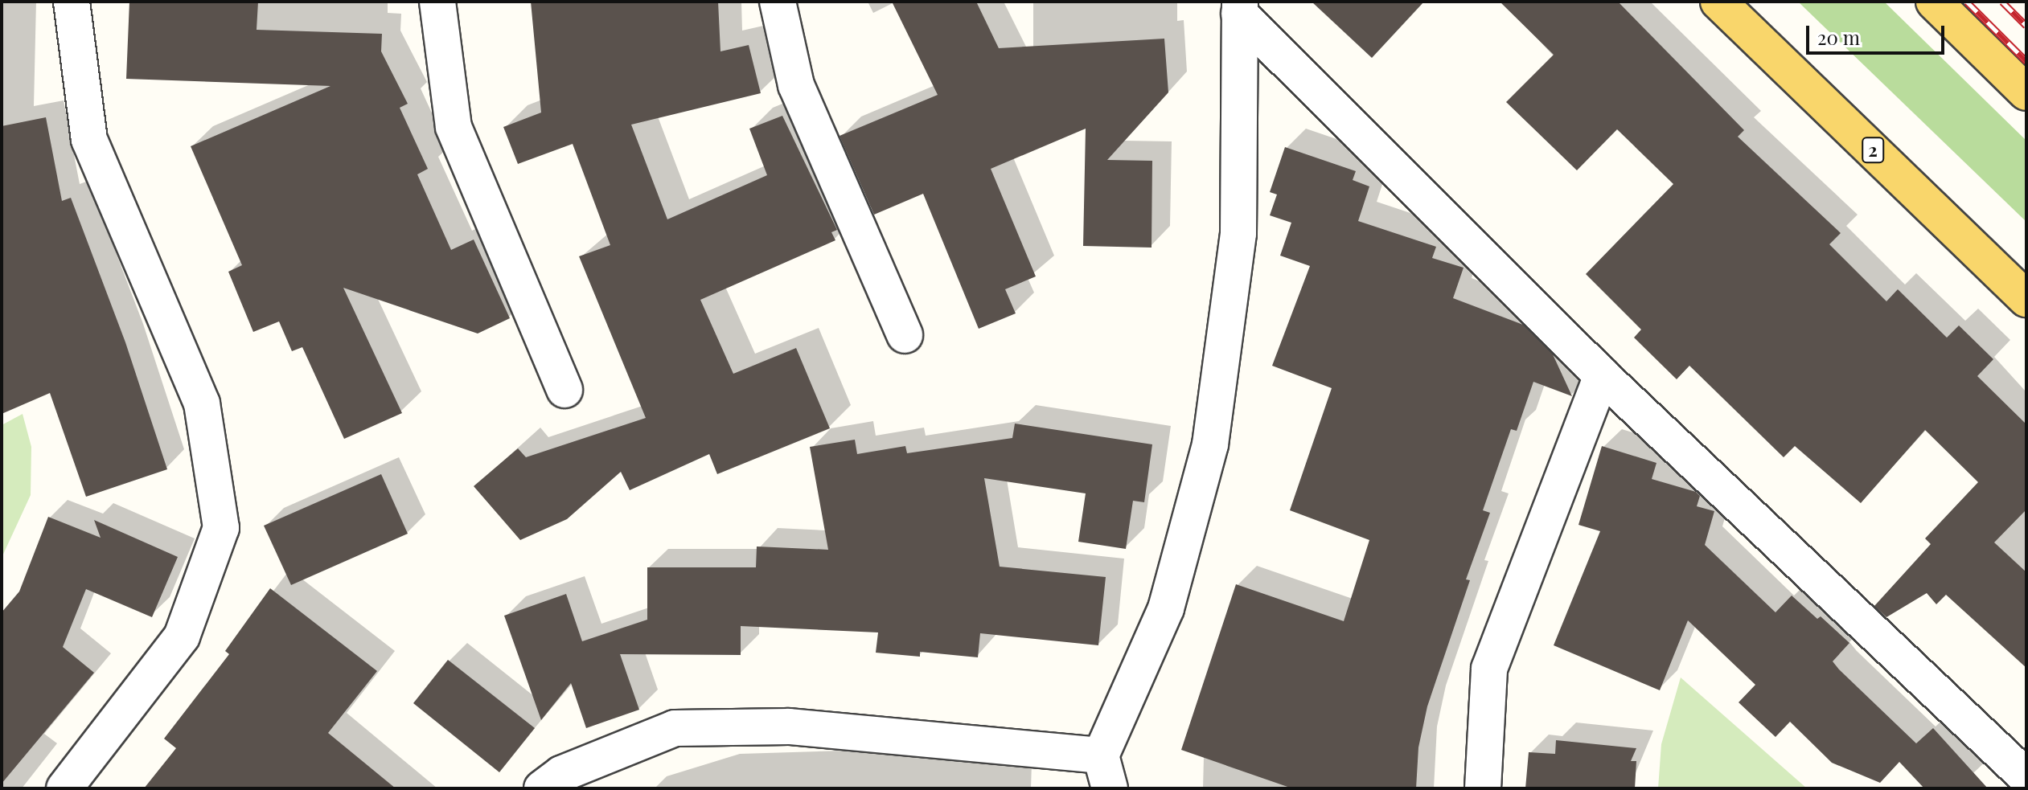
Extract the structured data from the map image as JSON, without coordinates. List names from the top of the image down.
{
  "streets": {
    "main road": ["2"]
  },
  "scale_bar": "20 m"
}
